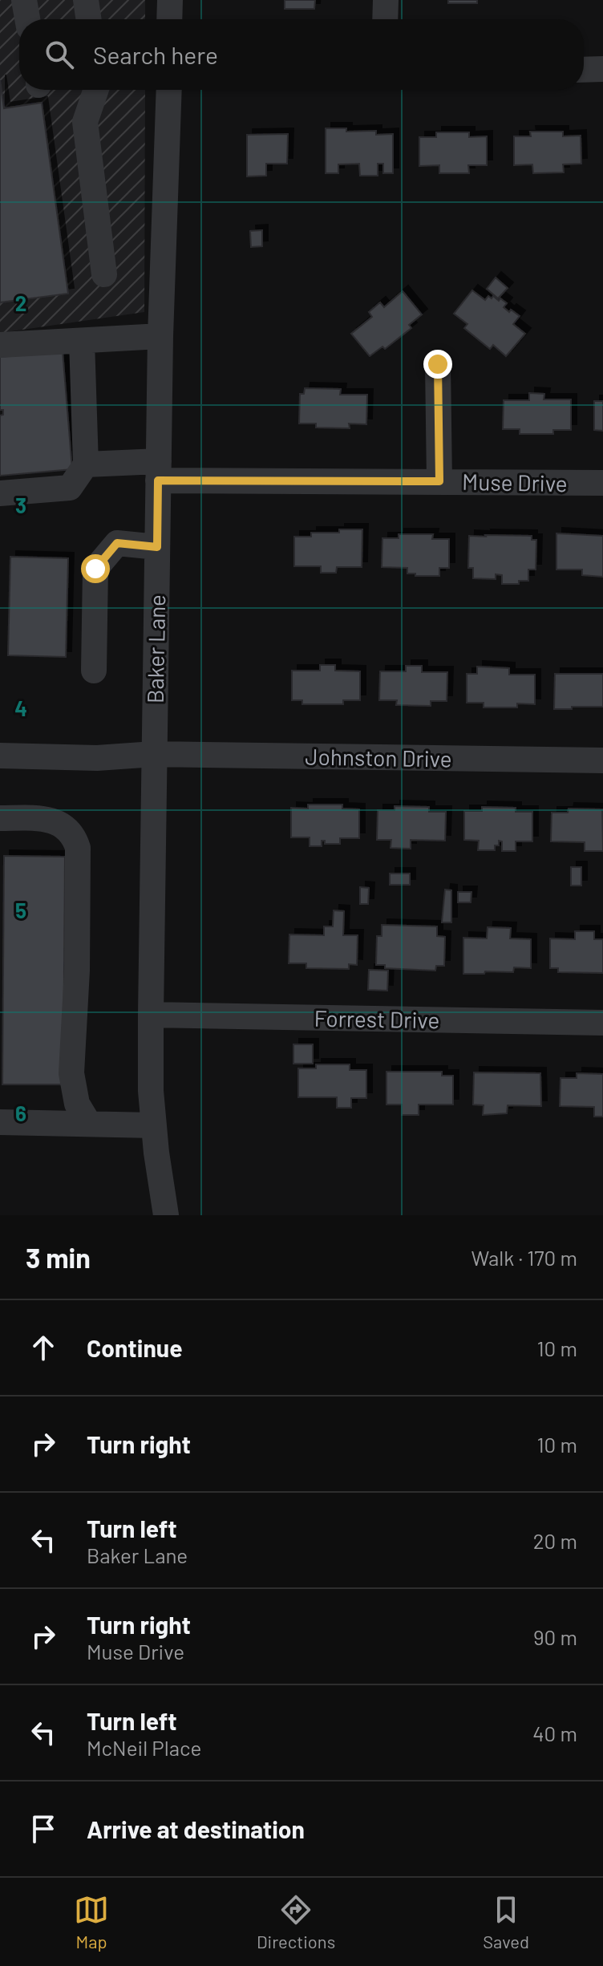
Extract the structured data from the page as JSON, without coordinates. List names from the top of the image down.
{
  "streets": {
    "street": [
      "Muse Drive",
      "Baker Lane",
      "Johnston Drive",
      "Forrest Drive"
    ]
  },
  "crossings": [
    ["Muse Drive", "Baker Lane"],
    ["Baker Lane", "Johnston Drive"],
    ["Baker Lane", "Forrest Drive"]
  ],
  "page": {
    "search": "Search here",
    "heading": ["3 min", "Walk · 170 m"],
    "list": [
      ["Continue", "10 m"],
      ["Turn right", "10 m"],
      ["Turn left", "Baker Lane", "20 m"],
      ["Turn right", "Muse Drive", "90 m"],
      ["Turn left", "McNeil Place", "40 m"],
      "Arrive at destination"
    ],
    "nav": ["Map", "Directions", "Saved"]
  },
  "grid": {
    "rows": [
      "2",
      "3",
      "4",
      "5",
      "6"
    ]
  }
}
